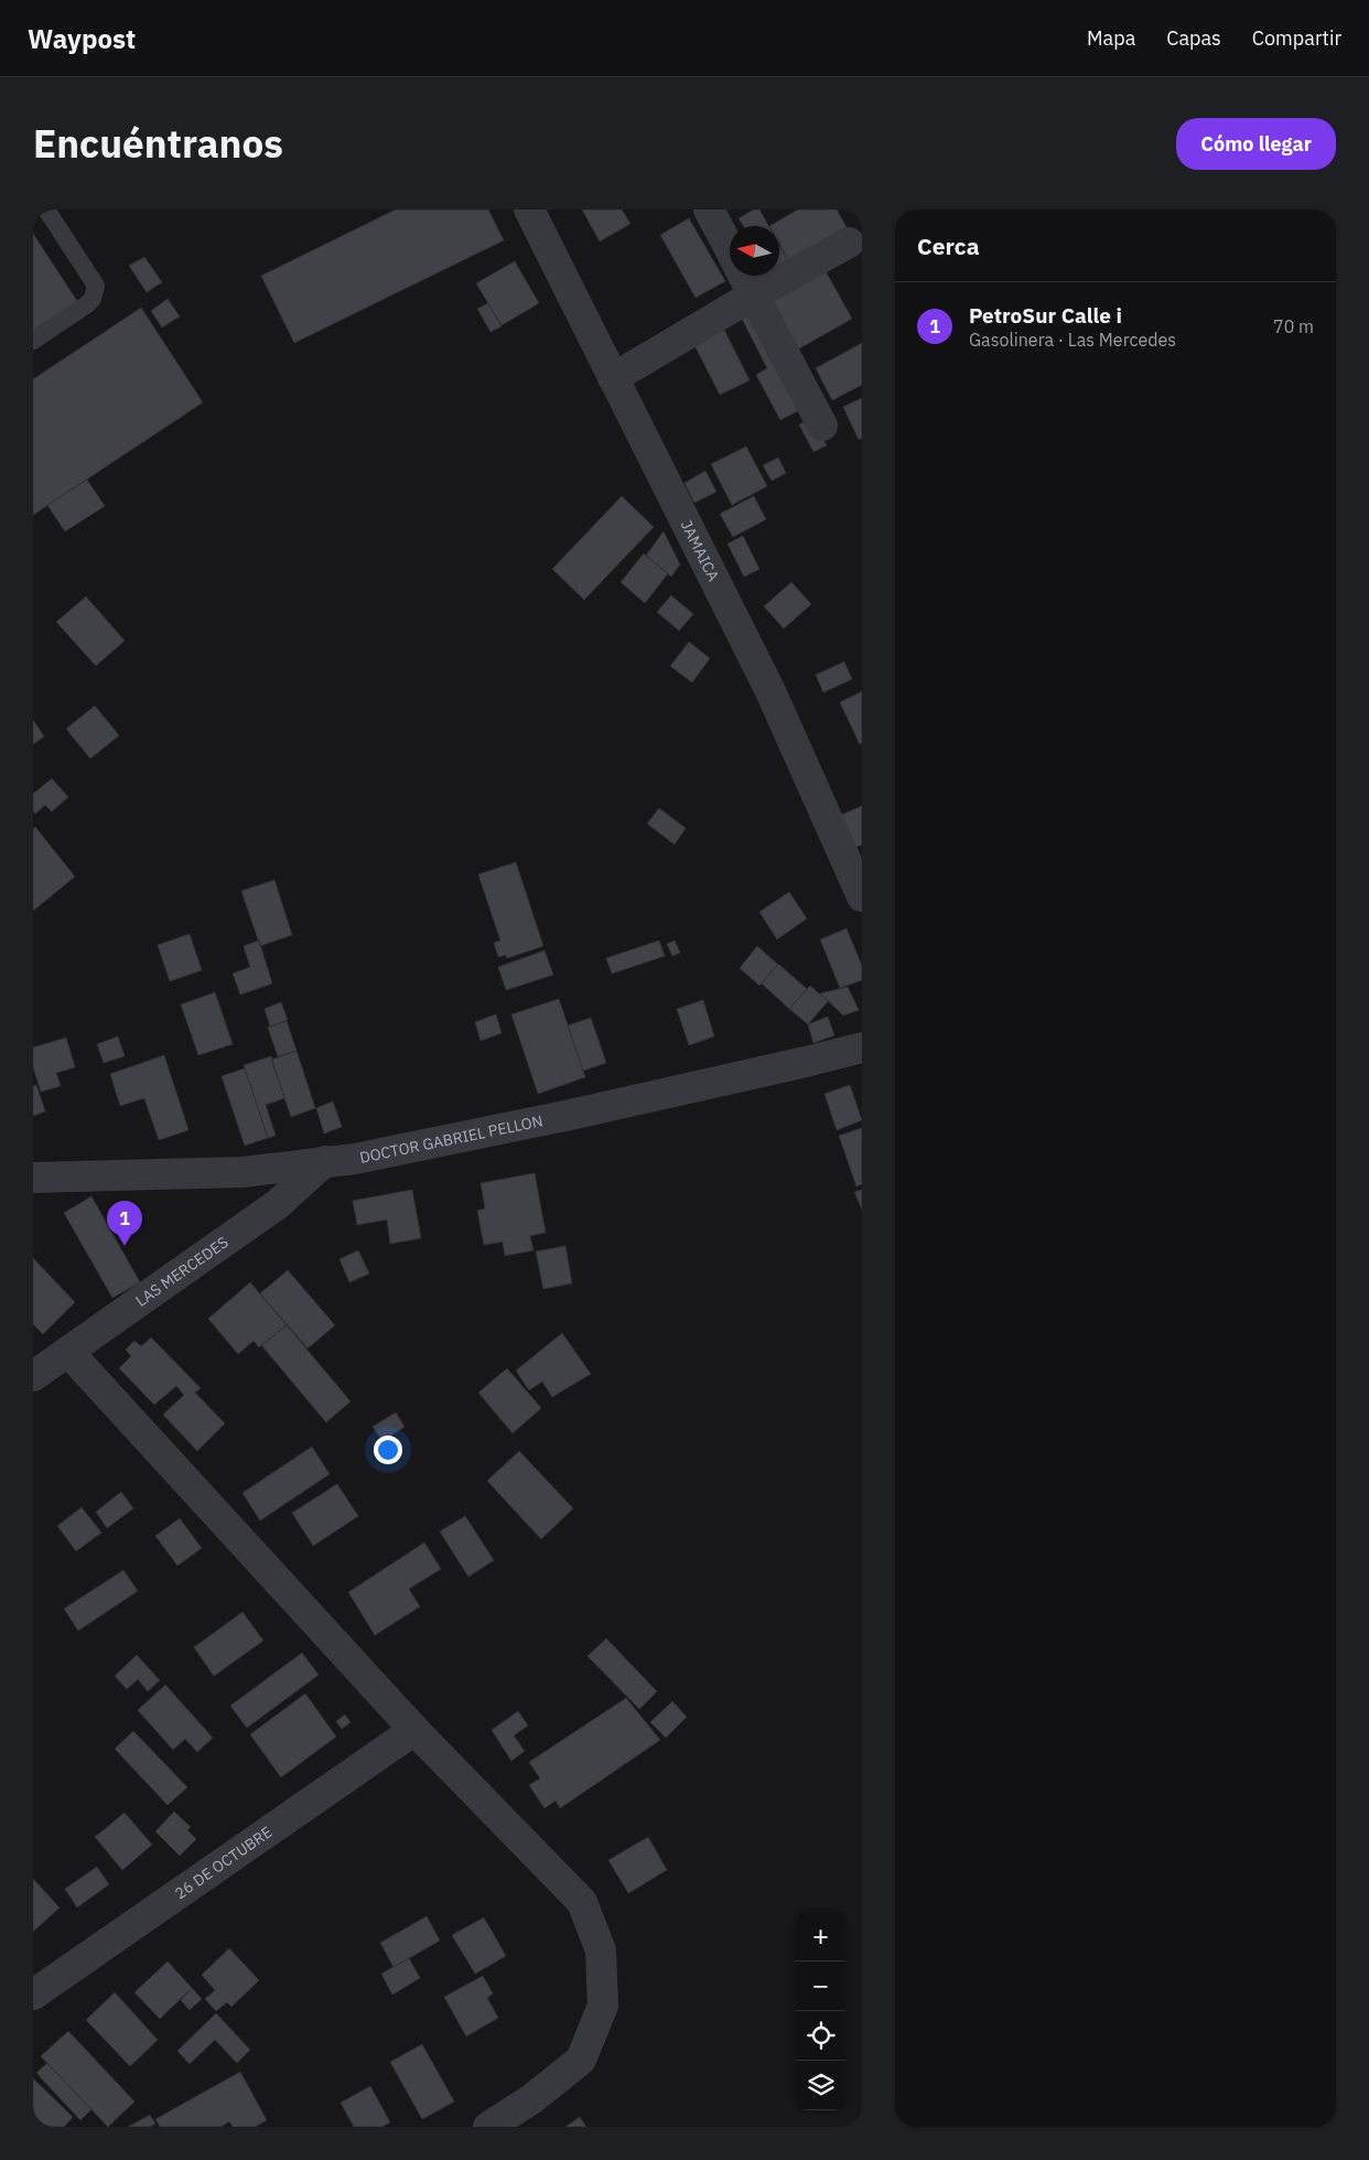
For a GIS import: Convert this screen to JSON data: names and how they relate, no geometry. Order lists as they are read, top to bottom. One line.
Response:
{"streets":{"street":["JAMAICA","DOCTOR GABRIEL PELLON","LAS MERCEDES","26 DE OCTUBRE"]},"crossings":[["DOCTOR GABRIEL PELLON","LAS MERCEDES"]],"north":"left","page":{"header":"Waypost","nav":["Mapa","Capas","Compartir"],"title":"Encuéntranos","buttons":"Cómo llegar","heading":"Cerca","list":[{"mark":"1","name":"PetroSur Calle i","note":"Gasolinera · Las Mercedes","value":"70 m"}],"pins":"1","map_buttons":["+","−"]}}
